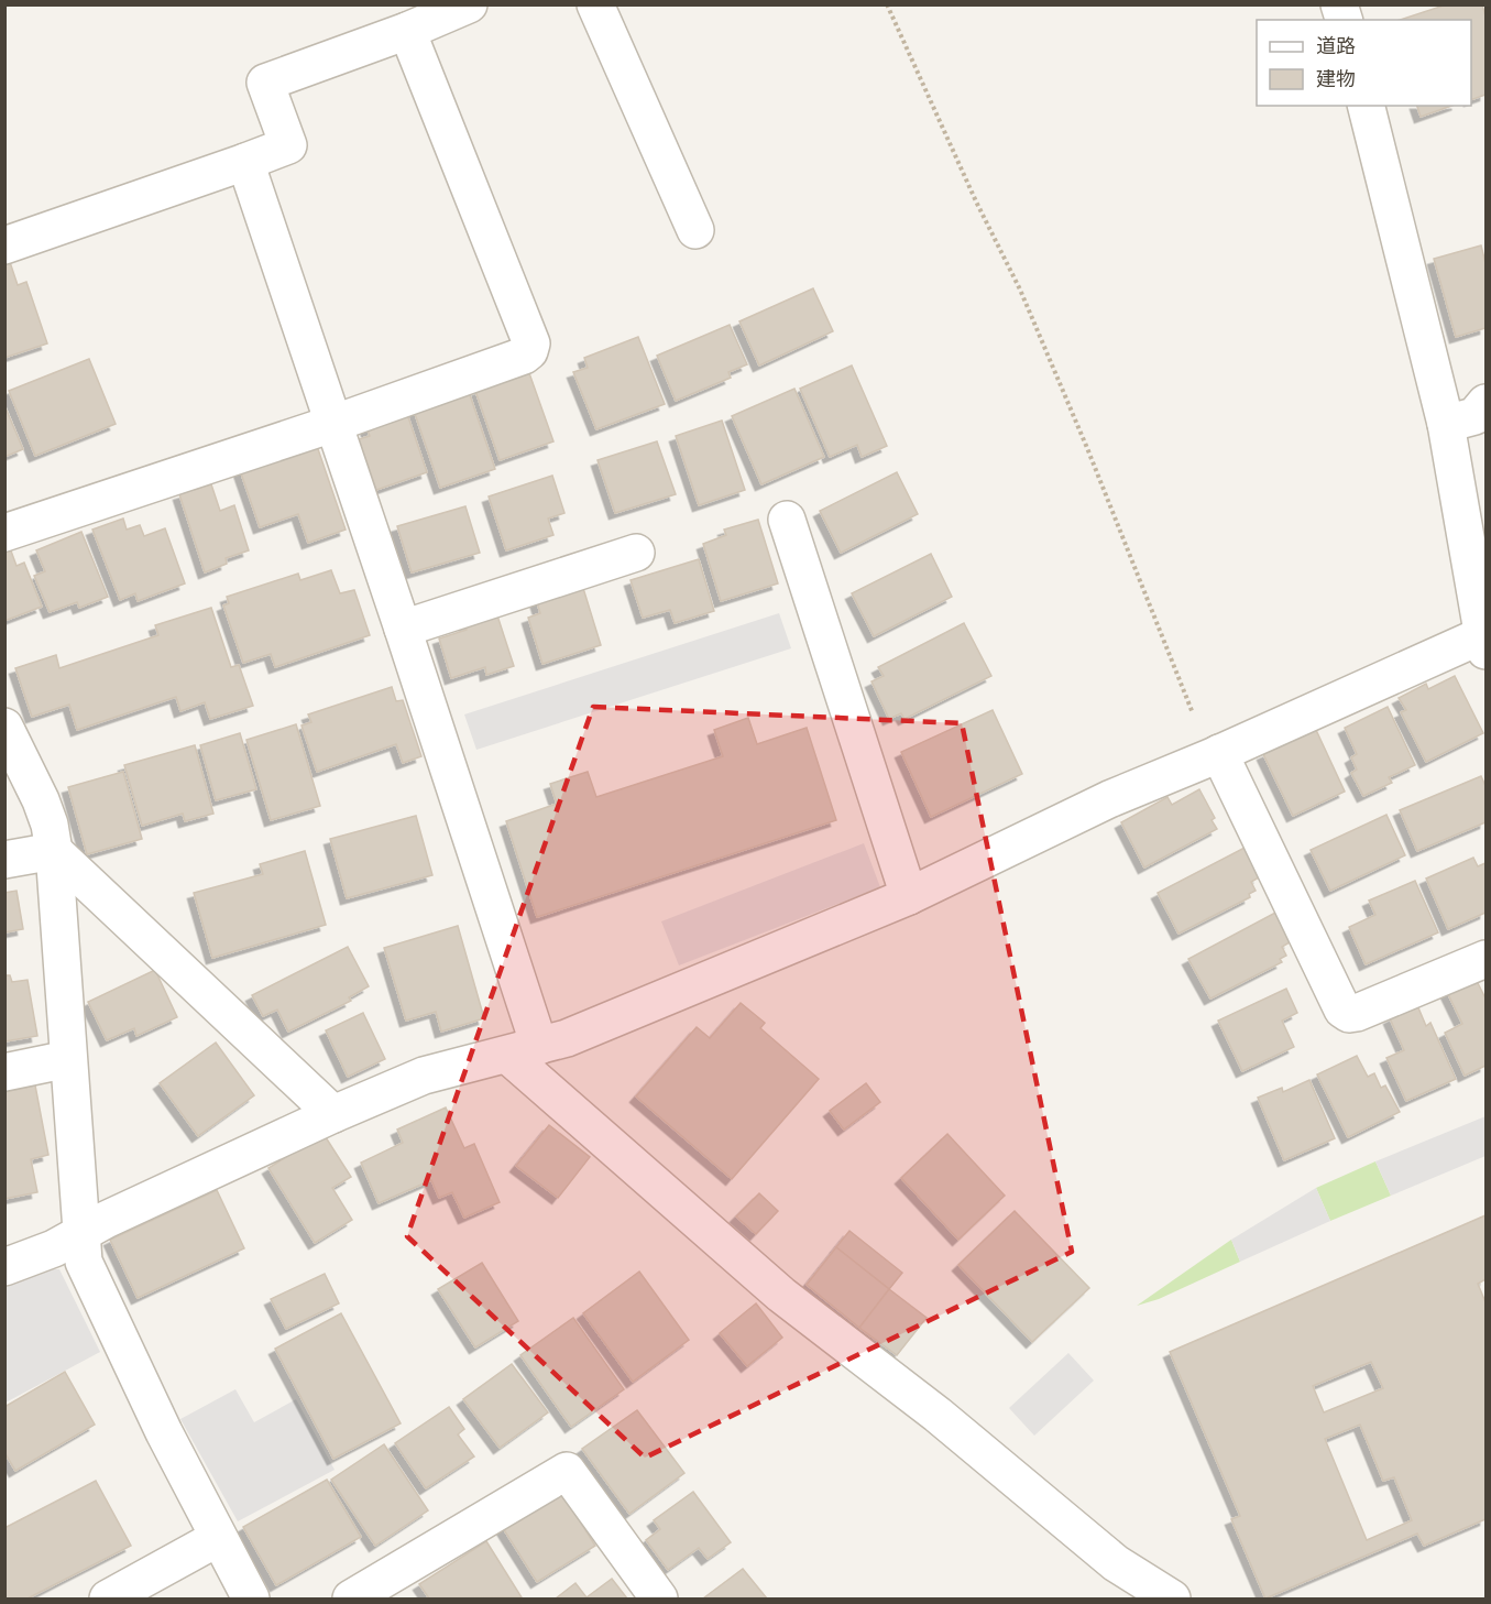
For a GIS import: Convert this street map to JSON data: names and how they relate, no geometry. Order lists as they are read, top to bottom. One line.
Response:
{"legend":["道路","建物"]}
